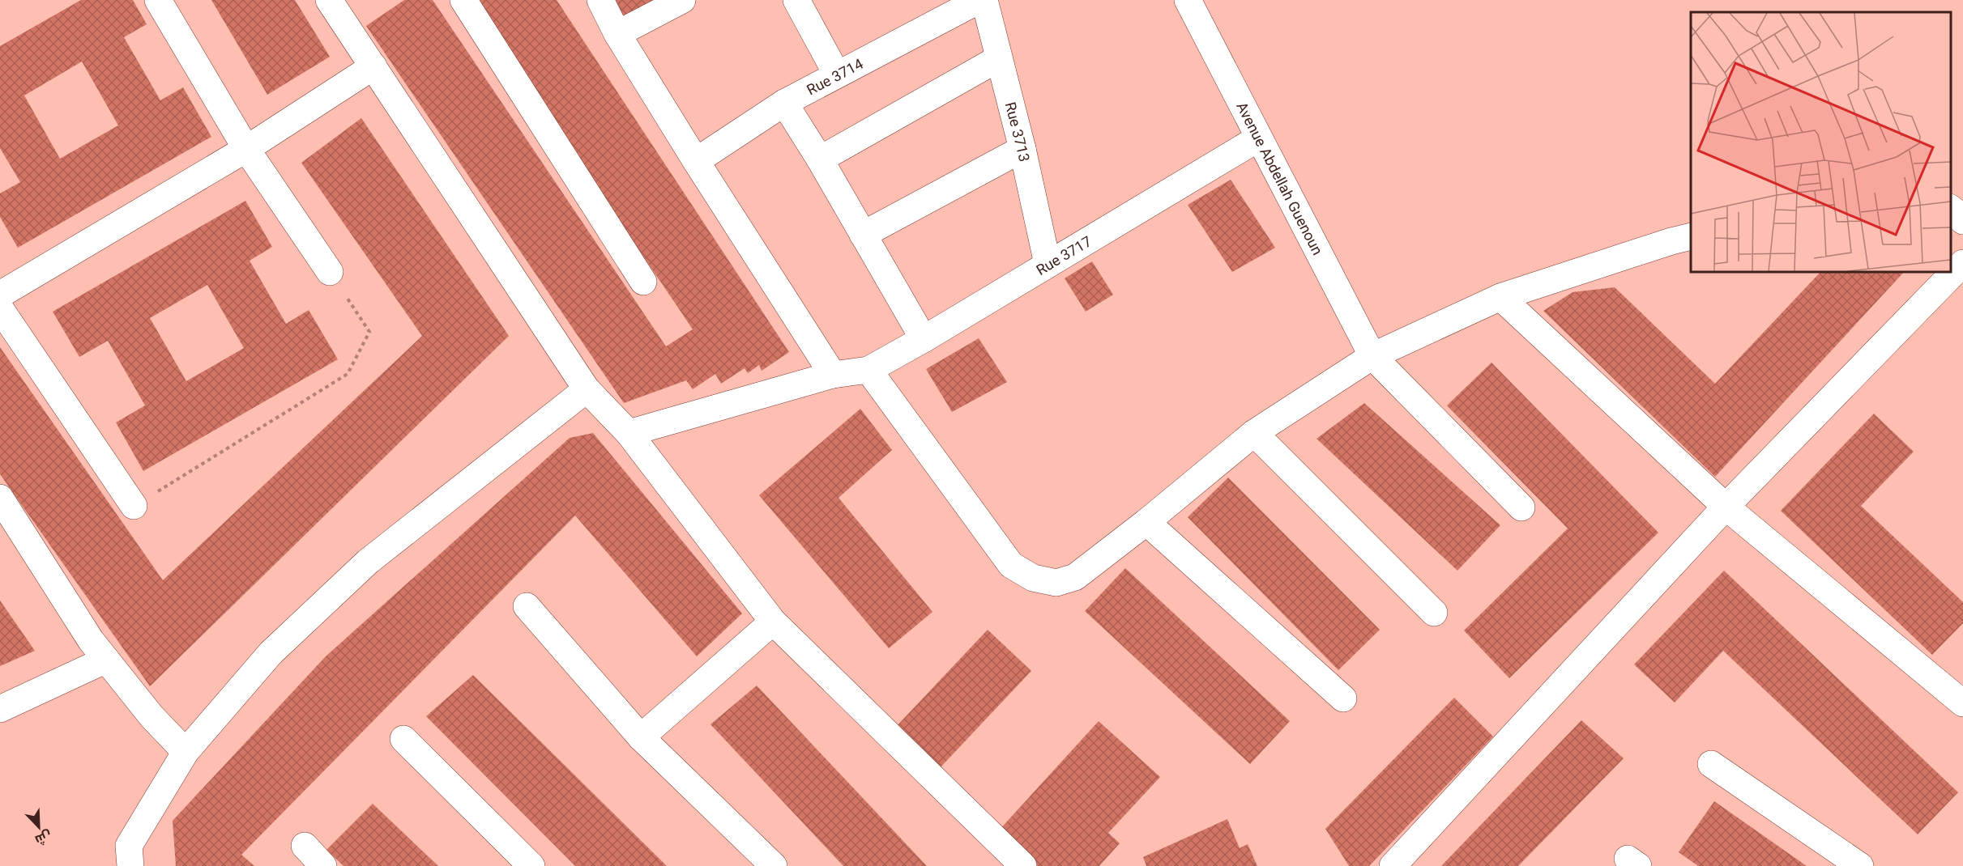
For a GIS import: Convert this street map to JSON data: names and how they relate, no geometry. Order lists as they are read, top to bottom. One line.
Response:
{"streets":{"street":["Rue 3714","Rue 3713","Avenue Abdellah Guenoun","Rue 3717"]},"crossings":[["Rue 3713","Rue 3717"],["Avenue Abdellah Guenoun","Rue 3717"]],"north":"bottom right"}
